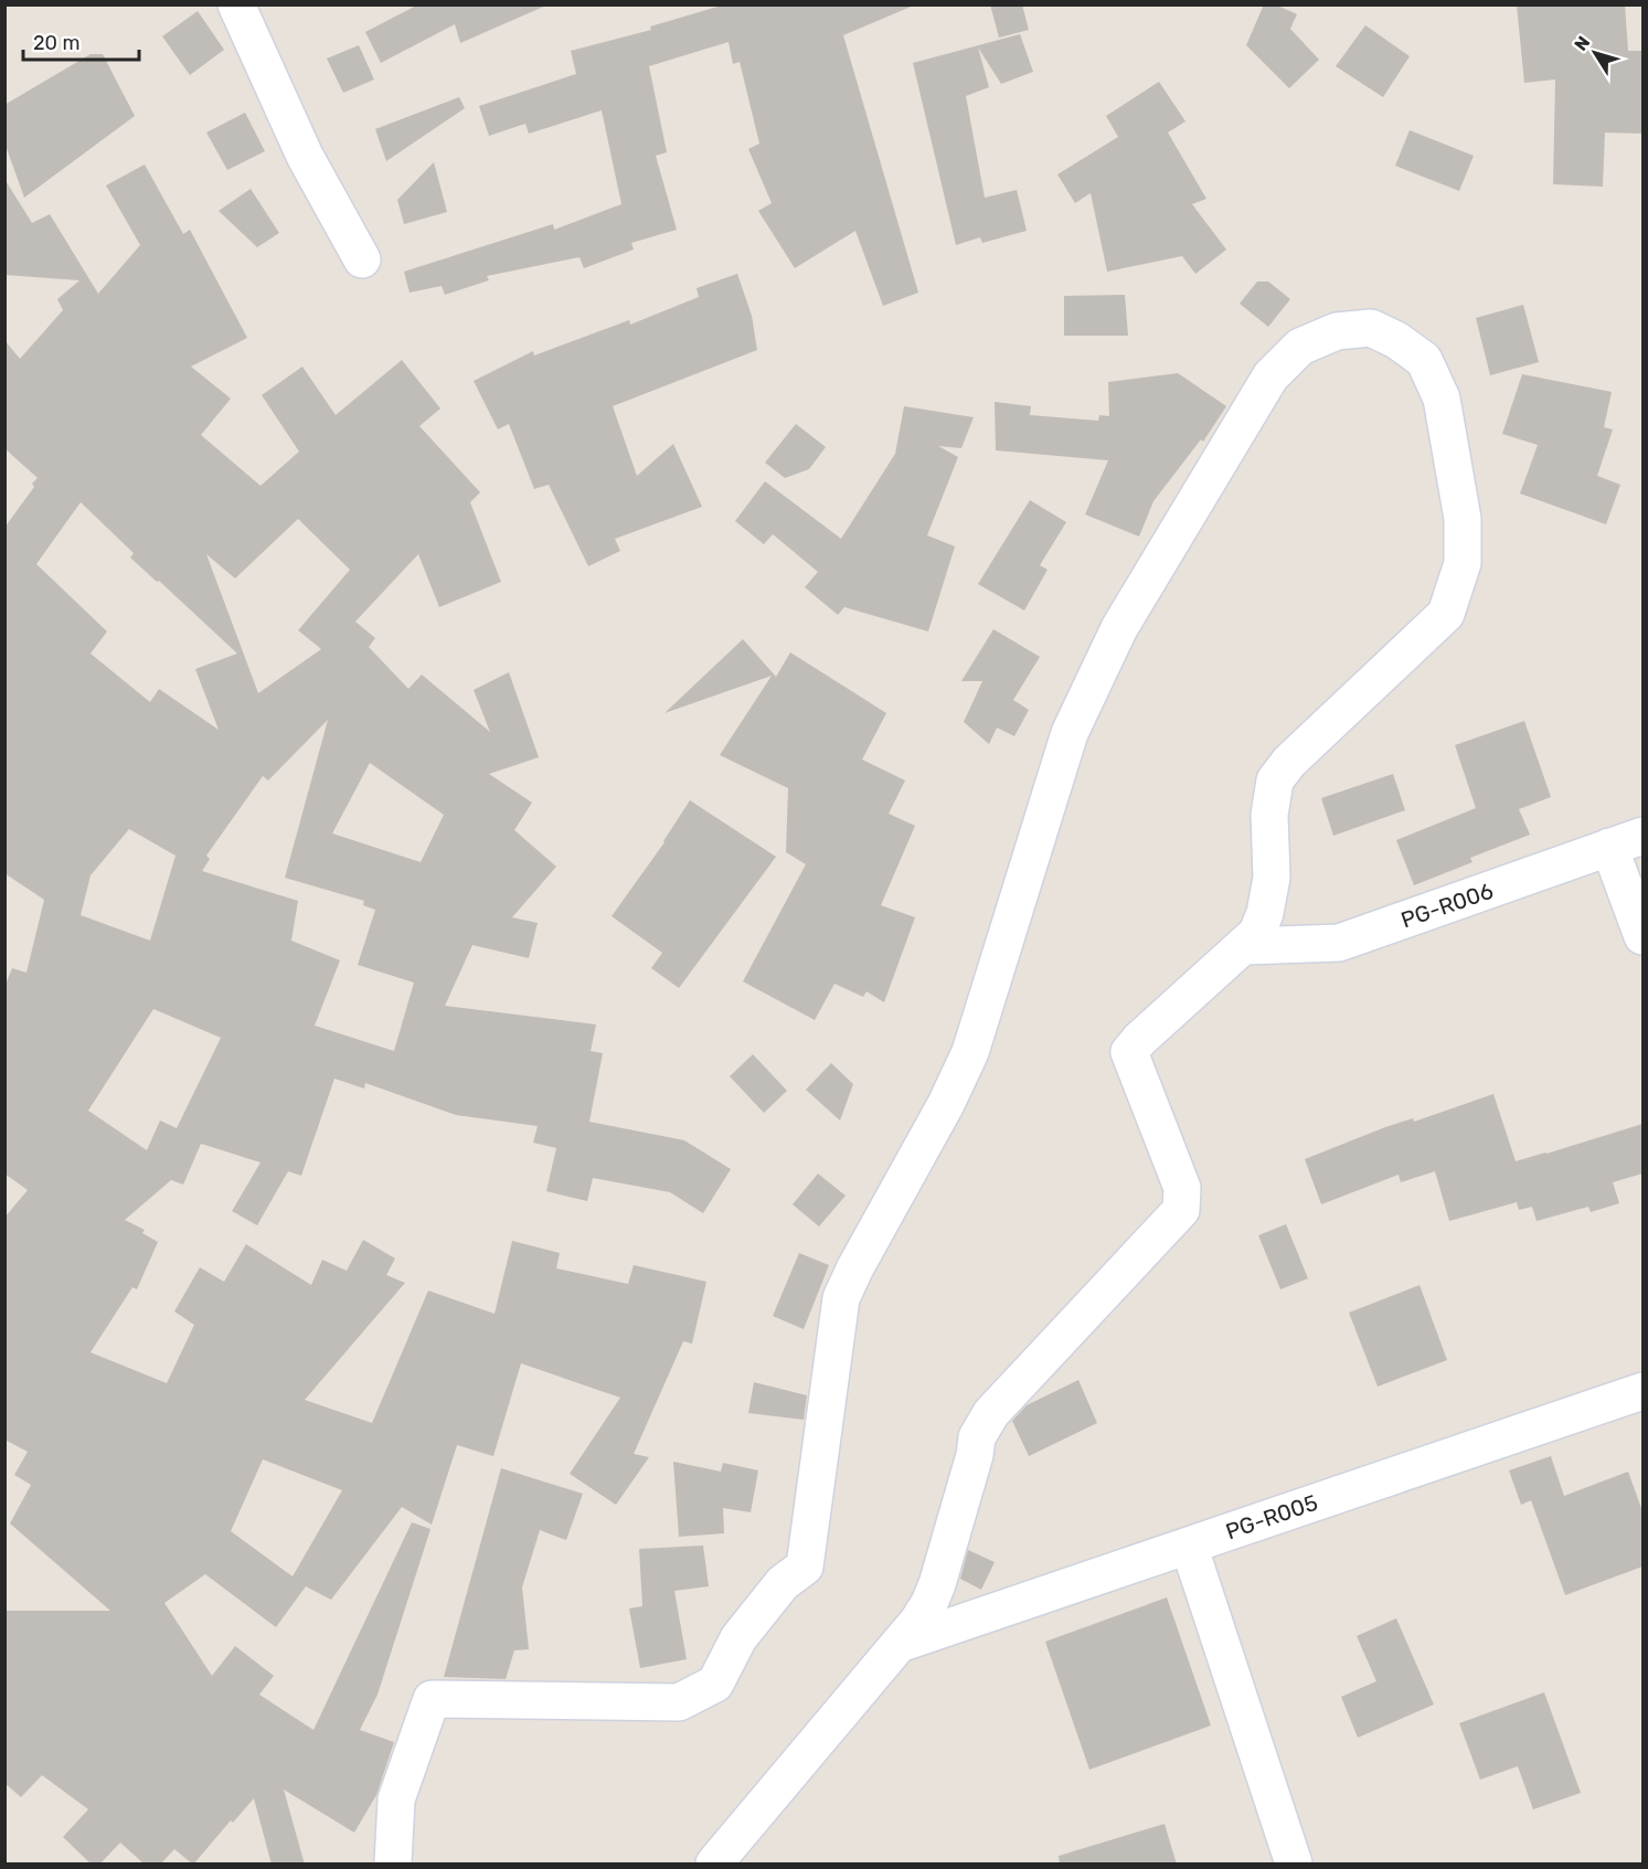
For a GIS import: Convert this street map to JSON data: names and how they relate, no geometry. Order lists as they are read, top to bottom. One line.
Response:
{"streets":{"street":["PG-R006","PG-R005"]},"scale_bar":"20 m","north":"top left"}
